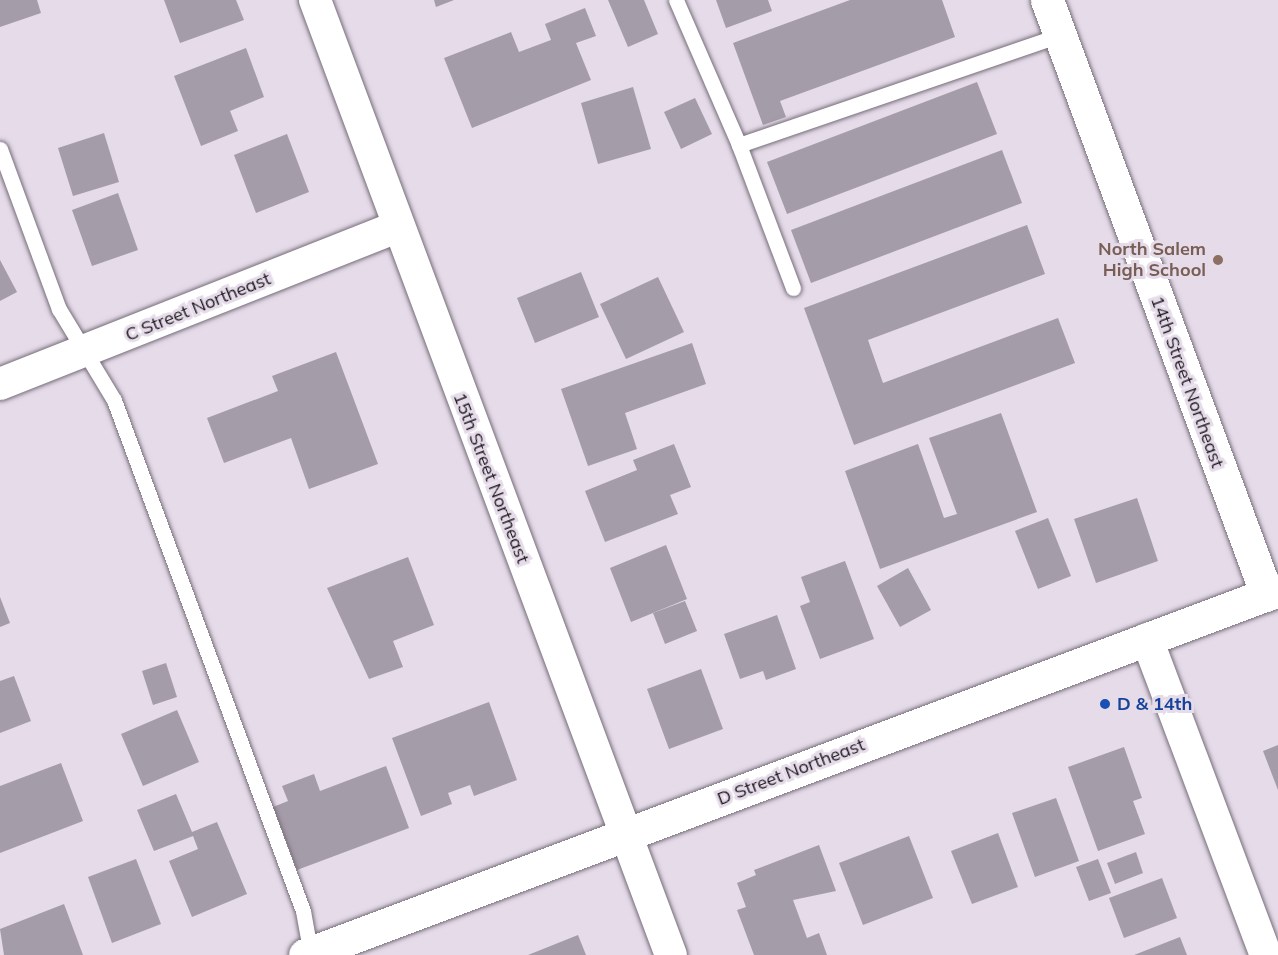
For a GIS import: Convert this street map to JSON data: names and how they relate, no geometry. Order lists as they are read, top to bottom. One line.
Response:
{"streets":{"street":["C Street Northeast","14th Street Northeast","15th Street Northeast","D Street Northeast"]},"crossings":[["C Street Northeast","15th Street Northeast"],["14th Street Northeast","D Street Northeast"],["15th Street Northeast","D Street Northeast"]],"places":["North Salem High School","D & 14th"]}
